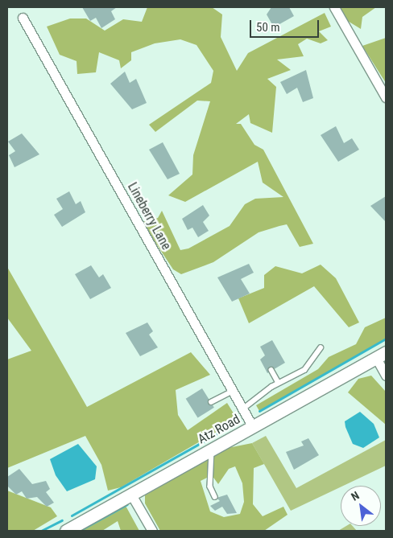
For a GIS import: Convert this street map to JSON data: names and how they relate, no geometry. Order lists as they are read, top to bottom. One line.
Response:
{"streets":{"street":["Lineberry Lane","Atz Road"]},"crossings":[["Lineberry Lane","Atz Road"]],"scale_bar":"50 m","north":"top left"}
